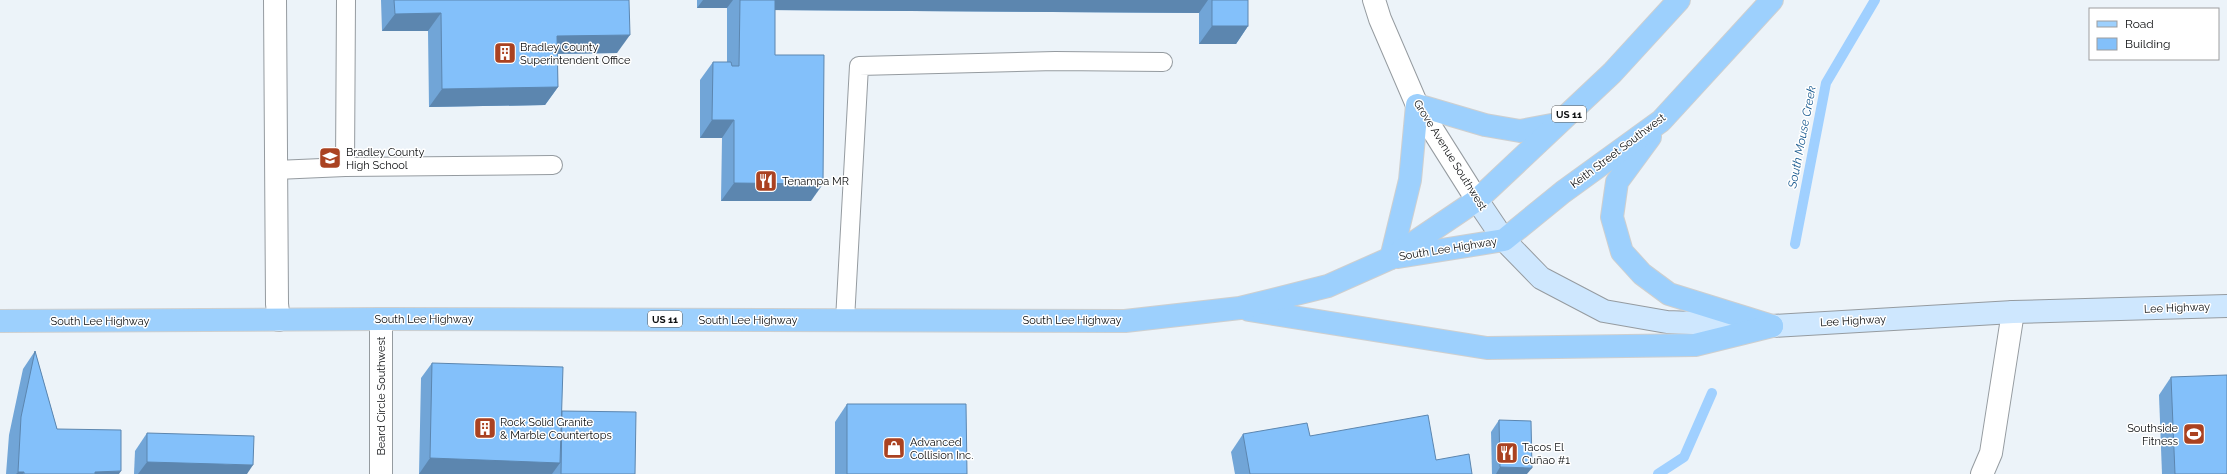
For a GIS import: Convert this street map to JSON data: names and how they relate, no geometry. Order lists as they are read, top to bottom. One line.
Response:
{"streets":{"main road":["US 11","Keith Street Southwest","Grove Avenue Southwest","South Lee Highway","Lee Highway"],"street":["Beard Circle Southwest"]},"crossings":[["US 11","Grove Avenue Southwest"],["US 11","South Lee Highway"],["Keith Street Southwest","Grove Avenue Southwest"],["Keith Street Southwest","South Lee Highway"],["Keith Street Southwest","Lee Highway"],["Grove Avenue Southwest","South Lee Highway"],["Grove Avenue Southwest","Lee Highway"],["South Lee Highway","Lee Highway"],["South Lee Highway","Beard Circle Southwest"]],"water":["South Mouse Creek"],"places":{"building":["Bradley County Superintendent Office","Rock Solid Granite & Marble Countertops"],"school or university":["Bradley County High School"],"restaurant":["Tenampa MR","Tacos El Cuñao #1"],"sports":["Southside Fitness"],"shop":["Advanced Collision Inc."]},"legend":["Road","Building"]}
